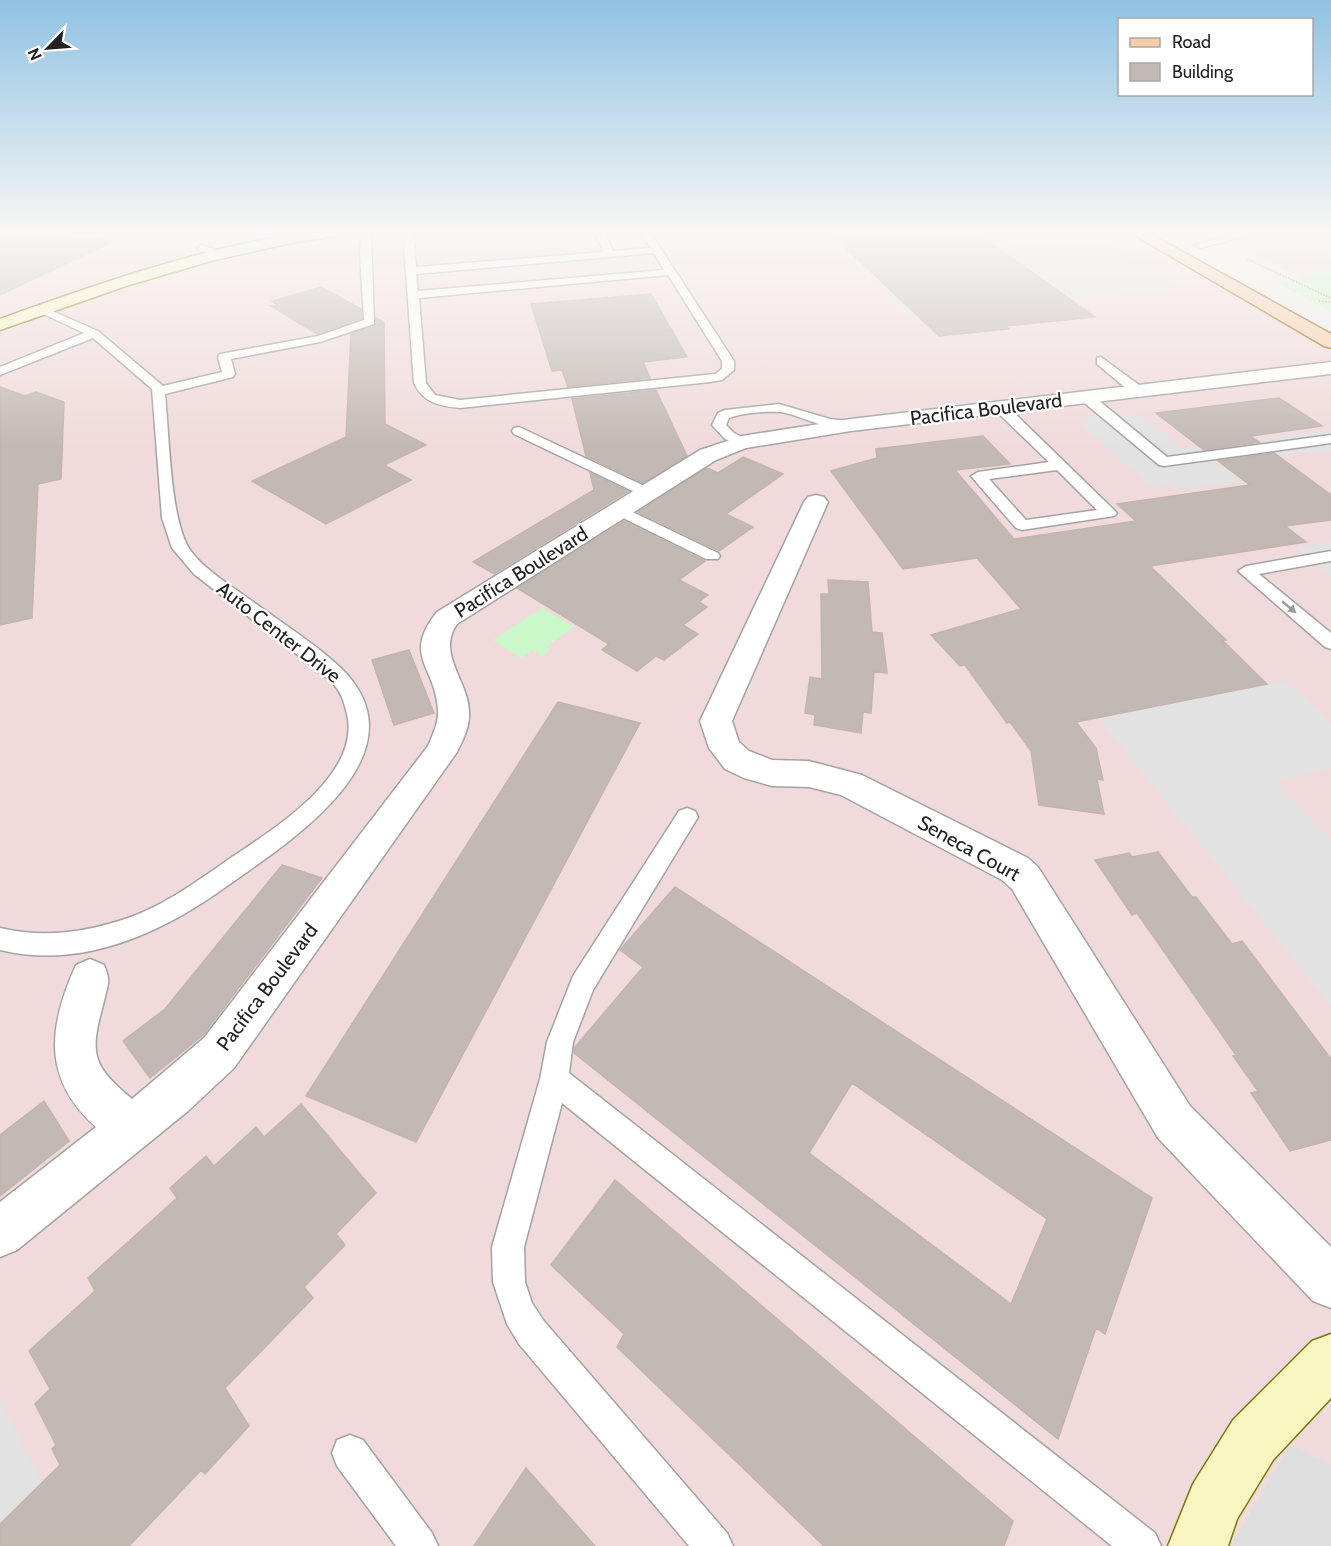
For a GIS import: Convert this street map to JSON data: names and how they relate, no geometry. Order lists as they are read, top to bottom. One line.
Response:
{"streets":{"street":["Pacifica Boulevard","Seneca Court"],"lane":["Auto Center Drive"]},"legend":["Road","Building"],"north":"bottom left"}
